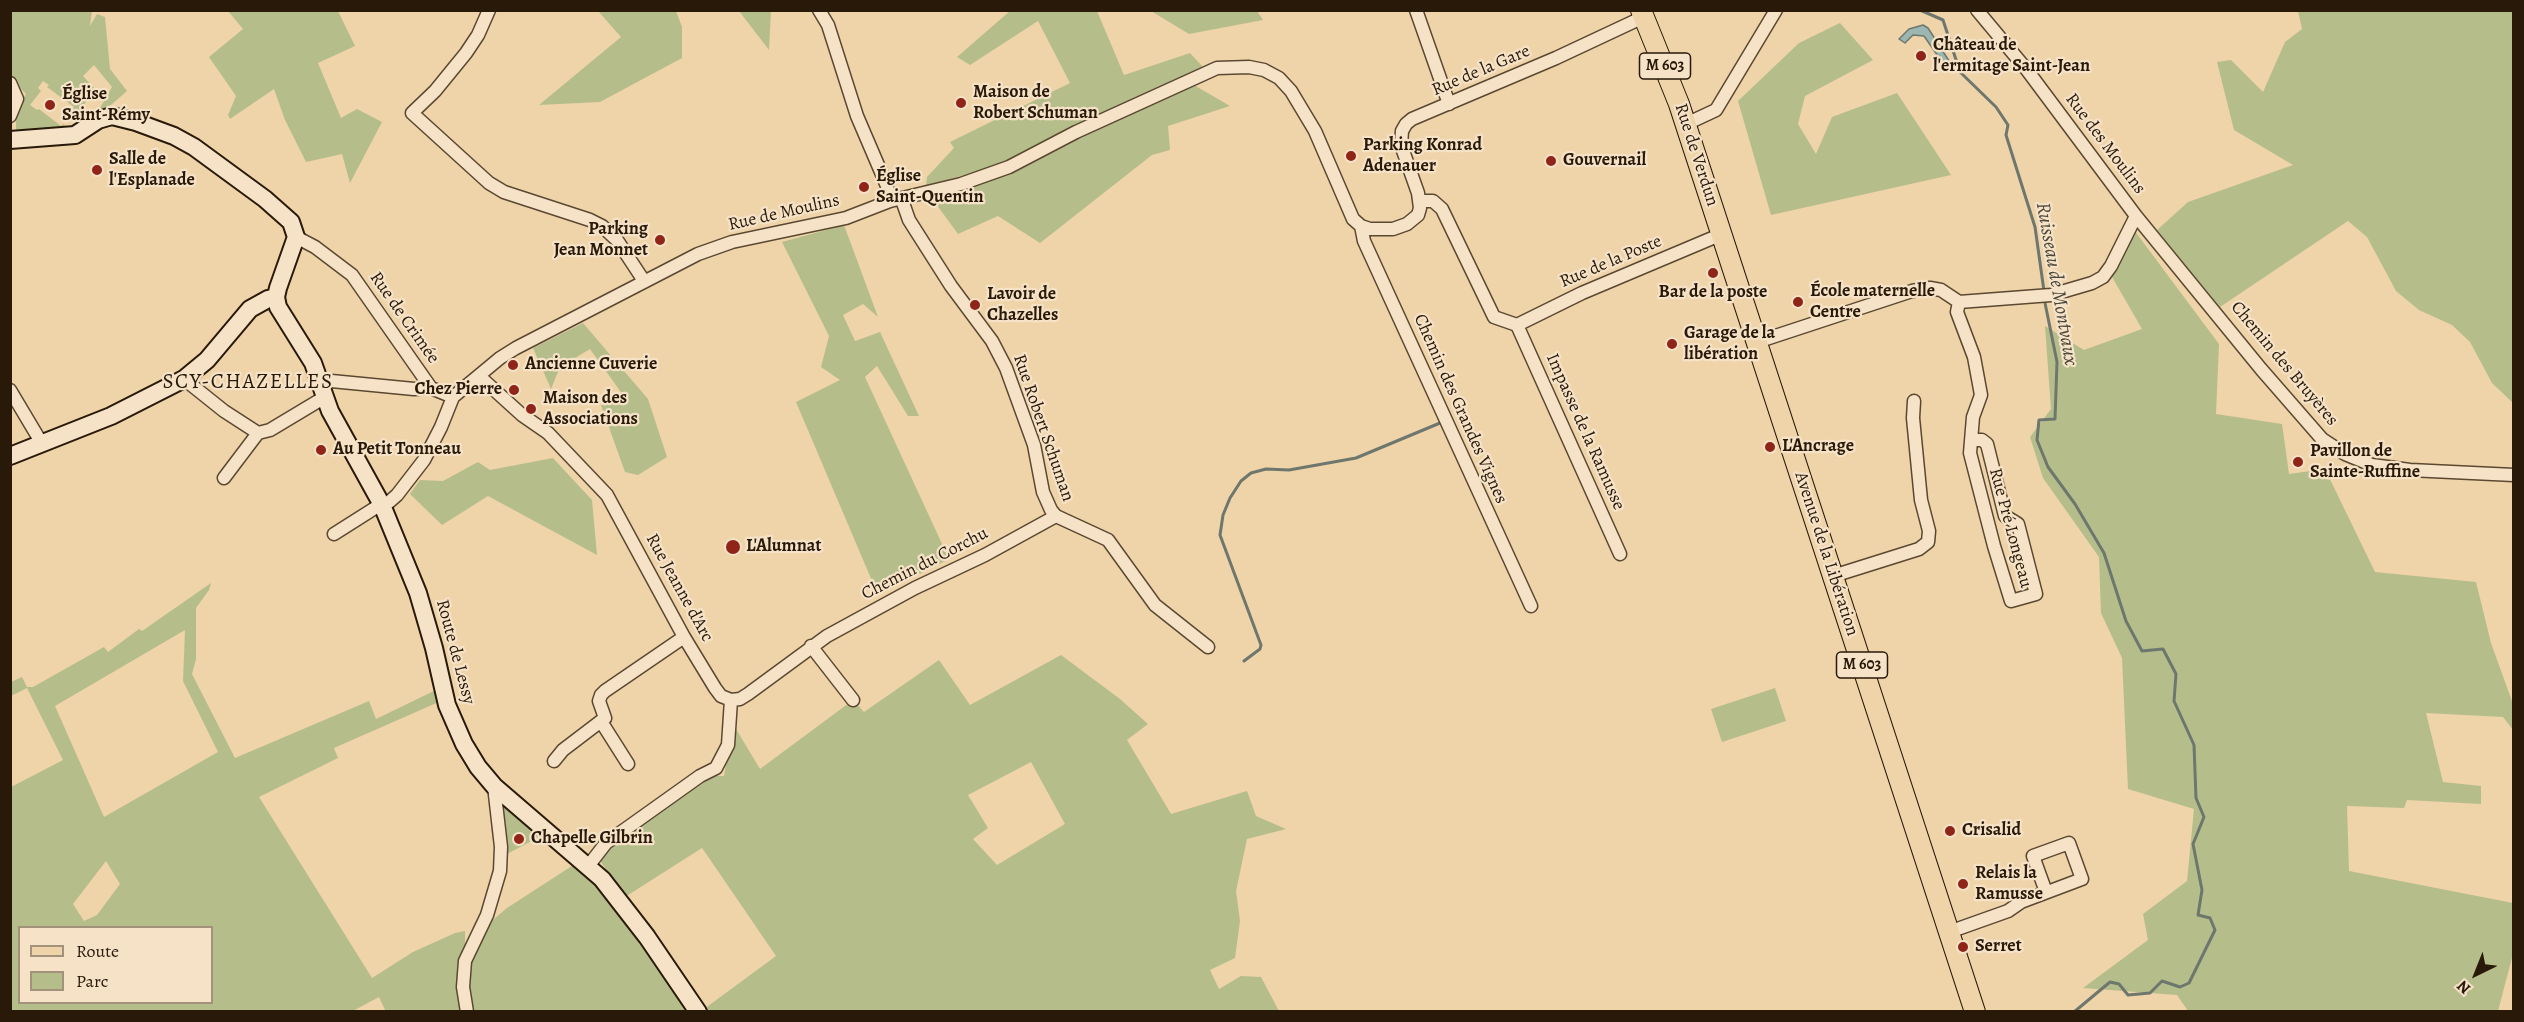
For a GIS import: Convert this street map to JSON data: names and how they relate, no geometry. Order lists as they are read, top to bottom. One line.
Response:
{"streets":{"main road":["M 603","Rue de Verdun","Avenue de la Libération"],"street":["Rue de la Gare","Rue des Moulins","Rue de Moulins","Rue de la Poste","Rue de Crimée","Chemin des Bruyères","Chemin des Grandes Vignes","Rue Robert Schuman","Impasse de la Ramusse","Rue Pré Longeau","Chemin du Corchu","Rue Jeanne d'Arc","Route de Lessy"]},"crossings":[["Rue de la Gare","Rue de Verdun"],["Rue des Moulins","Chemin des Bruyères"],["Rue de Verdun","Rue de la Poste"],["Rue de Verdun","Avenue de la Libération"],["Rue de Moulins","Rue de Crimée"],["Rue de Moulins","Chemin des Grandes Vignes"],["Rue de Moulins","Rue Robert Schuman"],["Rue de Moulins","Rue Jeanne d'Arc"],["Rue de la Poste","Impasse de la Ramusse"],["Rue de la Poste","Avenue de la Libération"],["Rue Robert Schuman","Chemin du Corchu"]],"districts":["SCY-CHAZELLES"],"water":["Ruisseau de Montvaux"],"places":["Château de l'ermitage Saint-Jean","Maison de Robert Schuman","Église Saint-Rémy","Parking Konrad Adenauer","Gouvernail","Salle de l'Esplanade","Église Saint-Quentin","Parking Jean Monnet","Bar de la poste","École maternelle Centre","Lavoir de Chazelles","Garage de la libération","Ancienne Cuverie","Chez Pierre","Maison des Associations","L'Ancrage","Au Petit Tonneau","Pavillon de Sainte-Ruffine","L'Alumnat","Crisalid","Chapelle Gilbrin","Relais la Ramusse","Serret"],"legend":["Route","Parc"],"north":"bottom left"}
